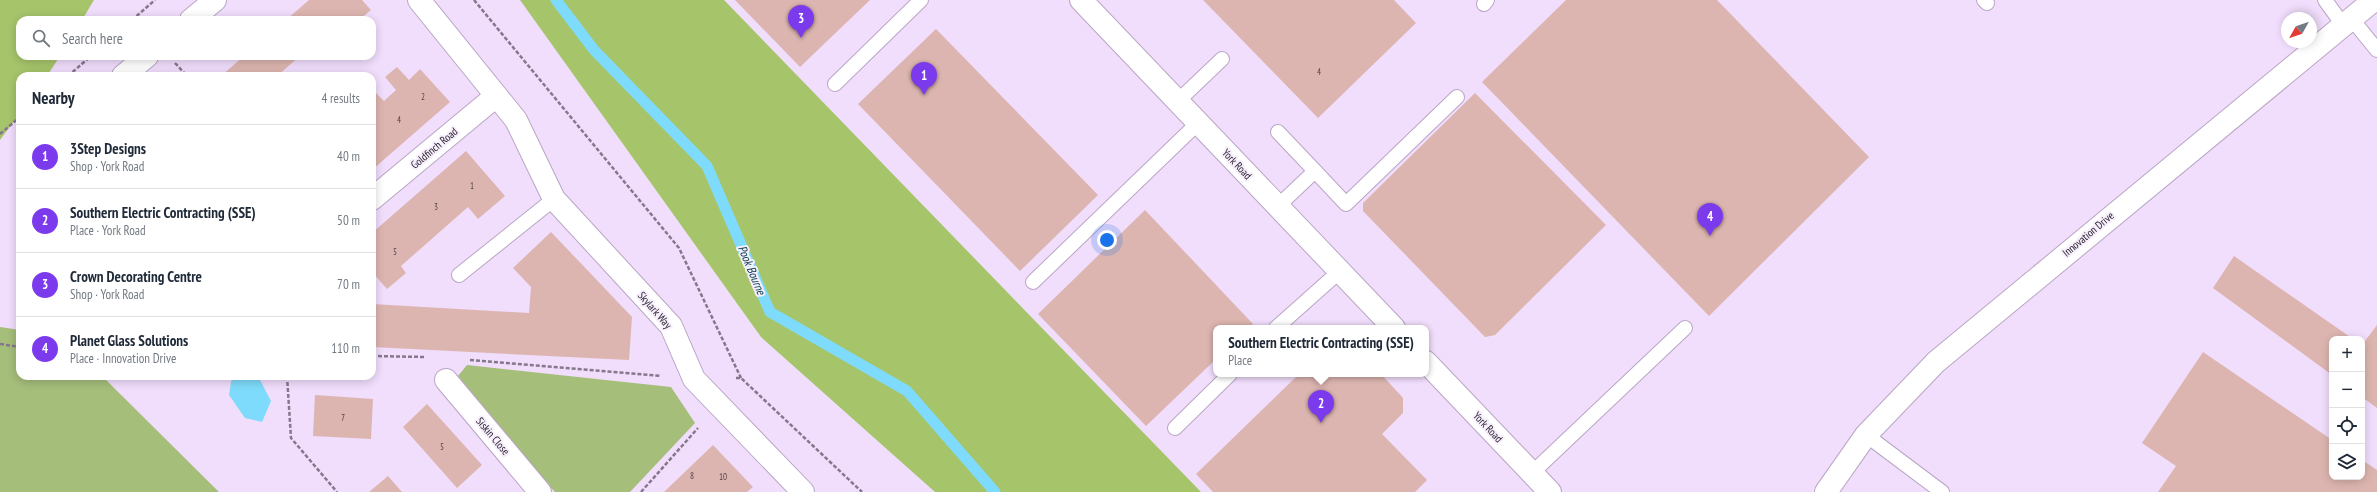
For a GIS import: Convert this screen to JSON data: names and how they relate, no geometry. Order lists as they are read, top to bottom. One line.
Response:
{"streets":{"street":["Goldfinch Road","York Road","Innovation Drive","Skylark Way","Siskin Close"]},"crossings":[["Goldfinch Road","Skylark Way"]],"water":["Pook Bourne"],"house_numbers":["4","2","4","1","3","5","7","5","8","10"],"north":"bottom left","page":{"pins":["3","1","4","2"],"search":"Search here","heading":["Nearby","4 results"],"list":[{"mark":"1","name":"3Step Designs","note":"Shop · York Road","value":"40 m"},{"mark":"2","name":"Southern Electric Contracting (SSE)","note":"Place · York Road","value":"50 m"},{"mark":"3","name":"Crown Decorating Centre","note":"Shop · York Road","value":"70 m"},{"mark":"4","name":"Planet Glass Solutions","note":"Place · Innovation Drive","value":"110 m"}],"popup":["Southern Electric Contracting (SSE)","Place"],"map_buttons":["+","−"]}}
